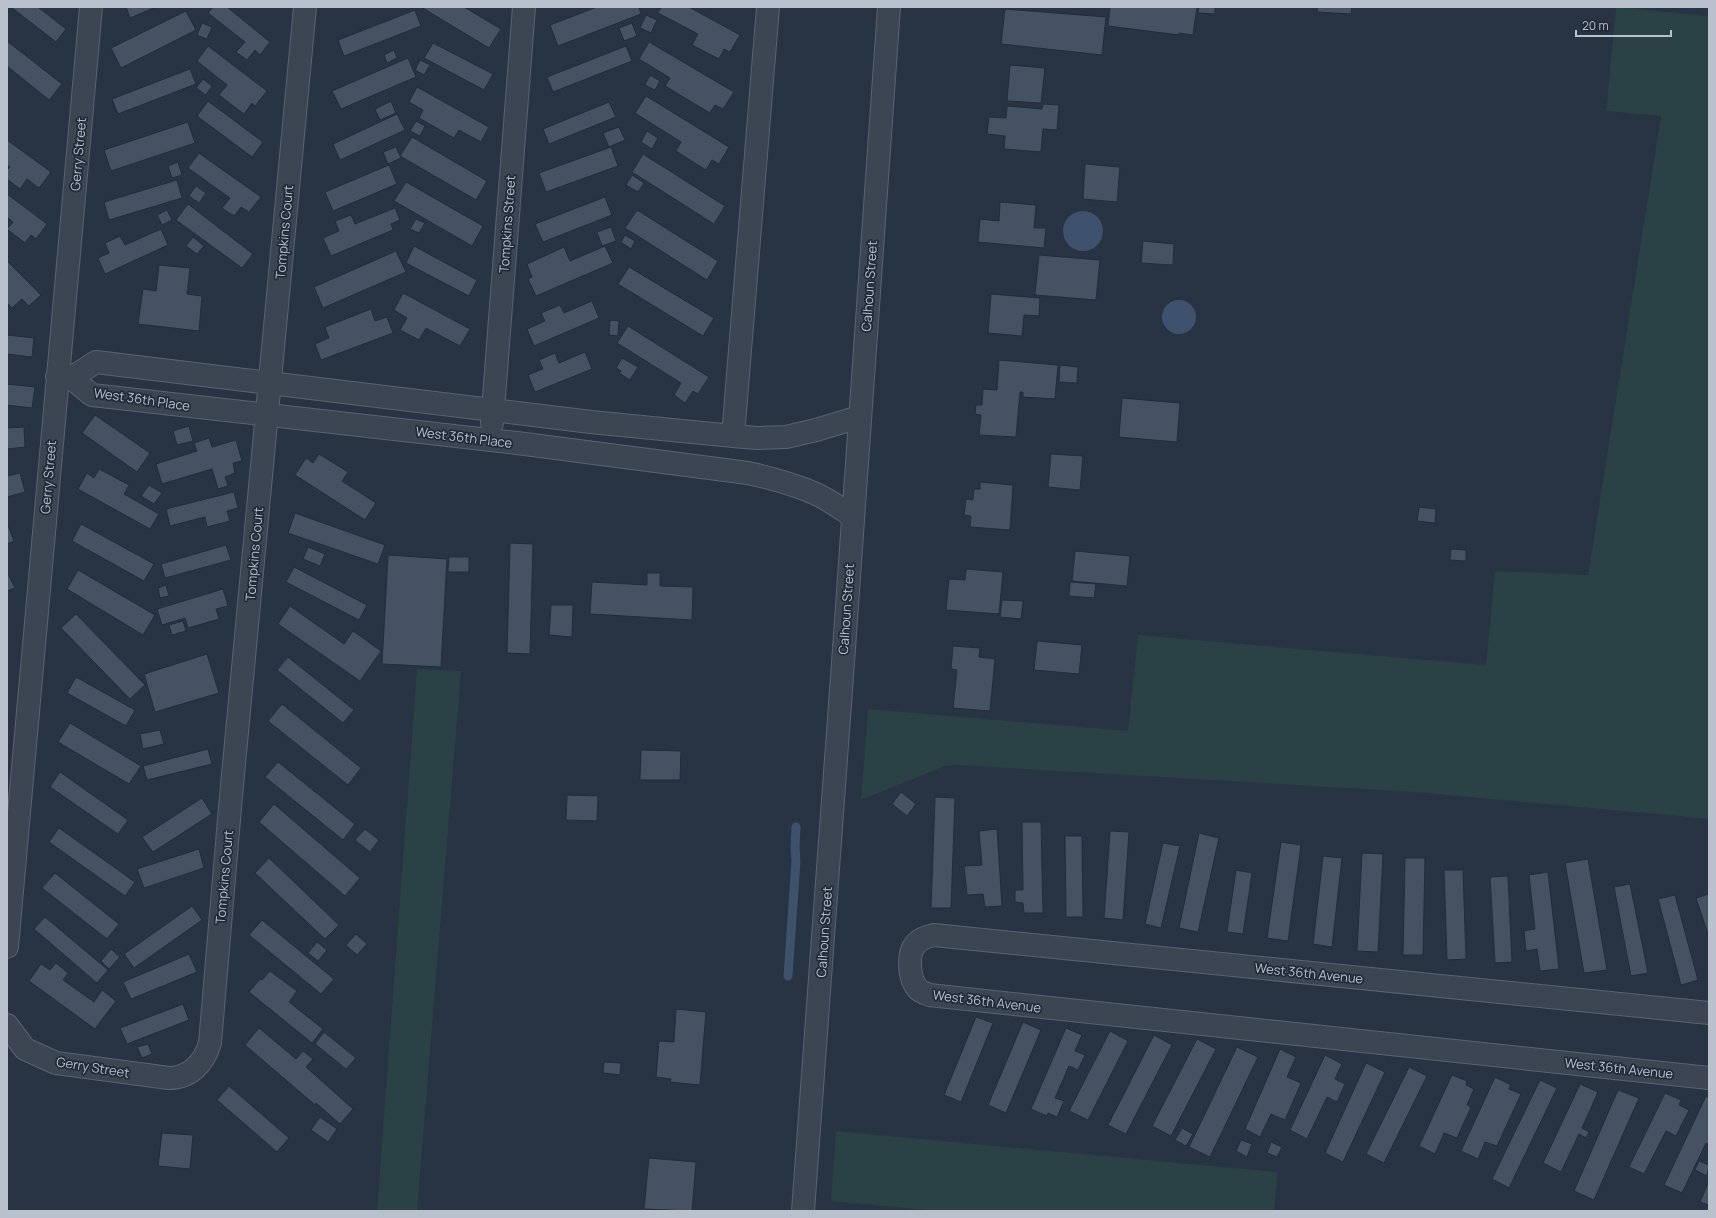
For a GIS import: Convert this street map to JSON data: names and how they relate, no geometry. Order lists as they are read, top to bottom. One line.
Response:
{"streets":{"street":["Gerry Street","Tompkins Street","Tompkins Court","Calhoun Street","West 36th Place","West 36th Avenue"]},"crossings":[["Gerry Street","Tompkins Court"],["Gerry Street","West 36th Place"],["Tompkins Street","West 36th Place"],["Tompkins Court","West 36th Place"],["Calhoun Street","West 36th Place"]],"scale_bar":"20 m"}
